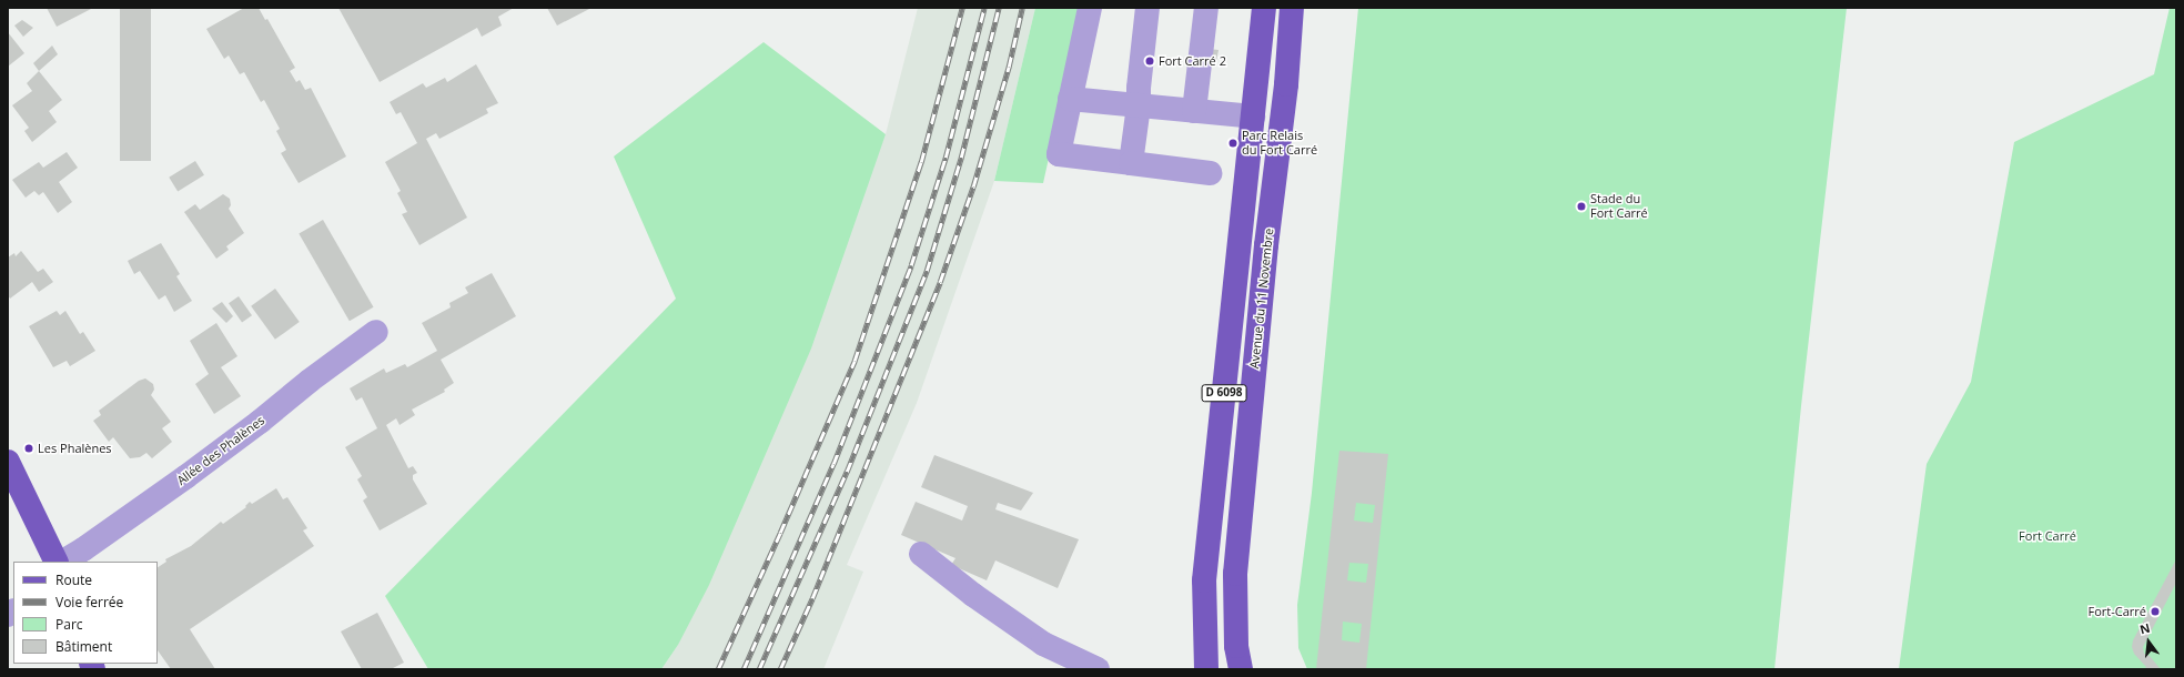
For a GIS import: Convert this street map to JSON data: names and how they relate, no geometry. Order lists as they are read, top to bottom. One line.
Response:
{"streets":{"main road":["Avenue du 11 Novembre","D 6098"],"street":["Allée des Phalènes"]},"parks":["Fort Carré"],"places":["Fort Carré 2","Parc Relais du Fort Carré","Stade du Fort Carré","Les Phalènes","Fort-Carré"],"legend":["Route","Voie ferrée","Parc","Bâtiment"],"north":"top"}
